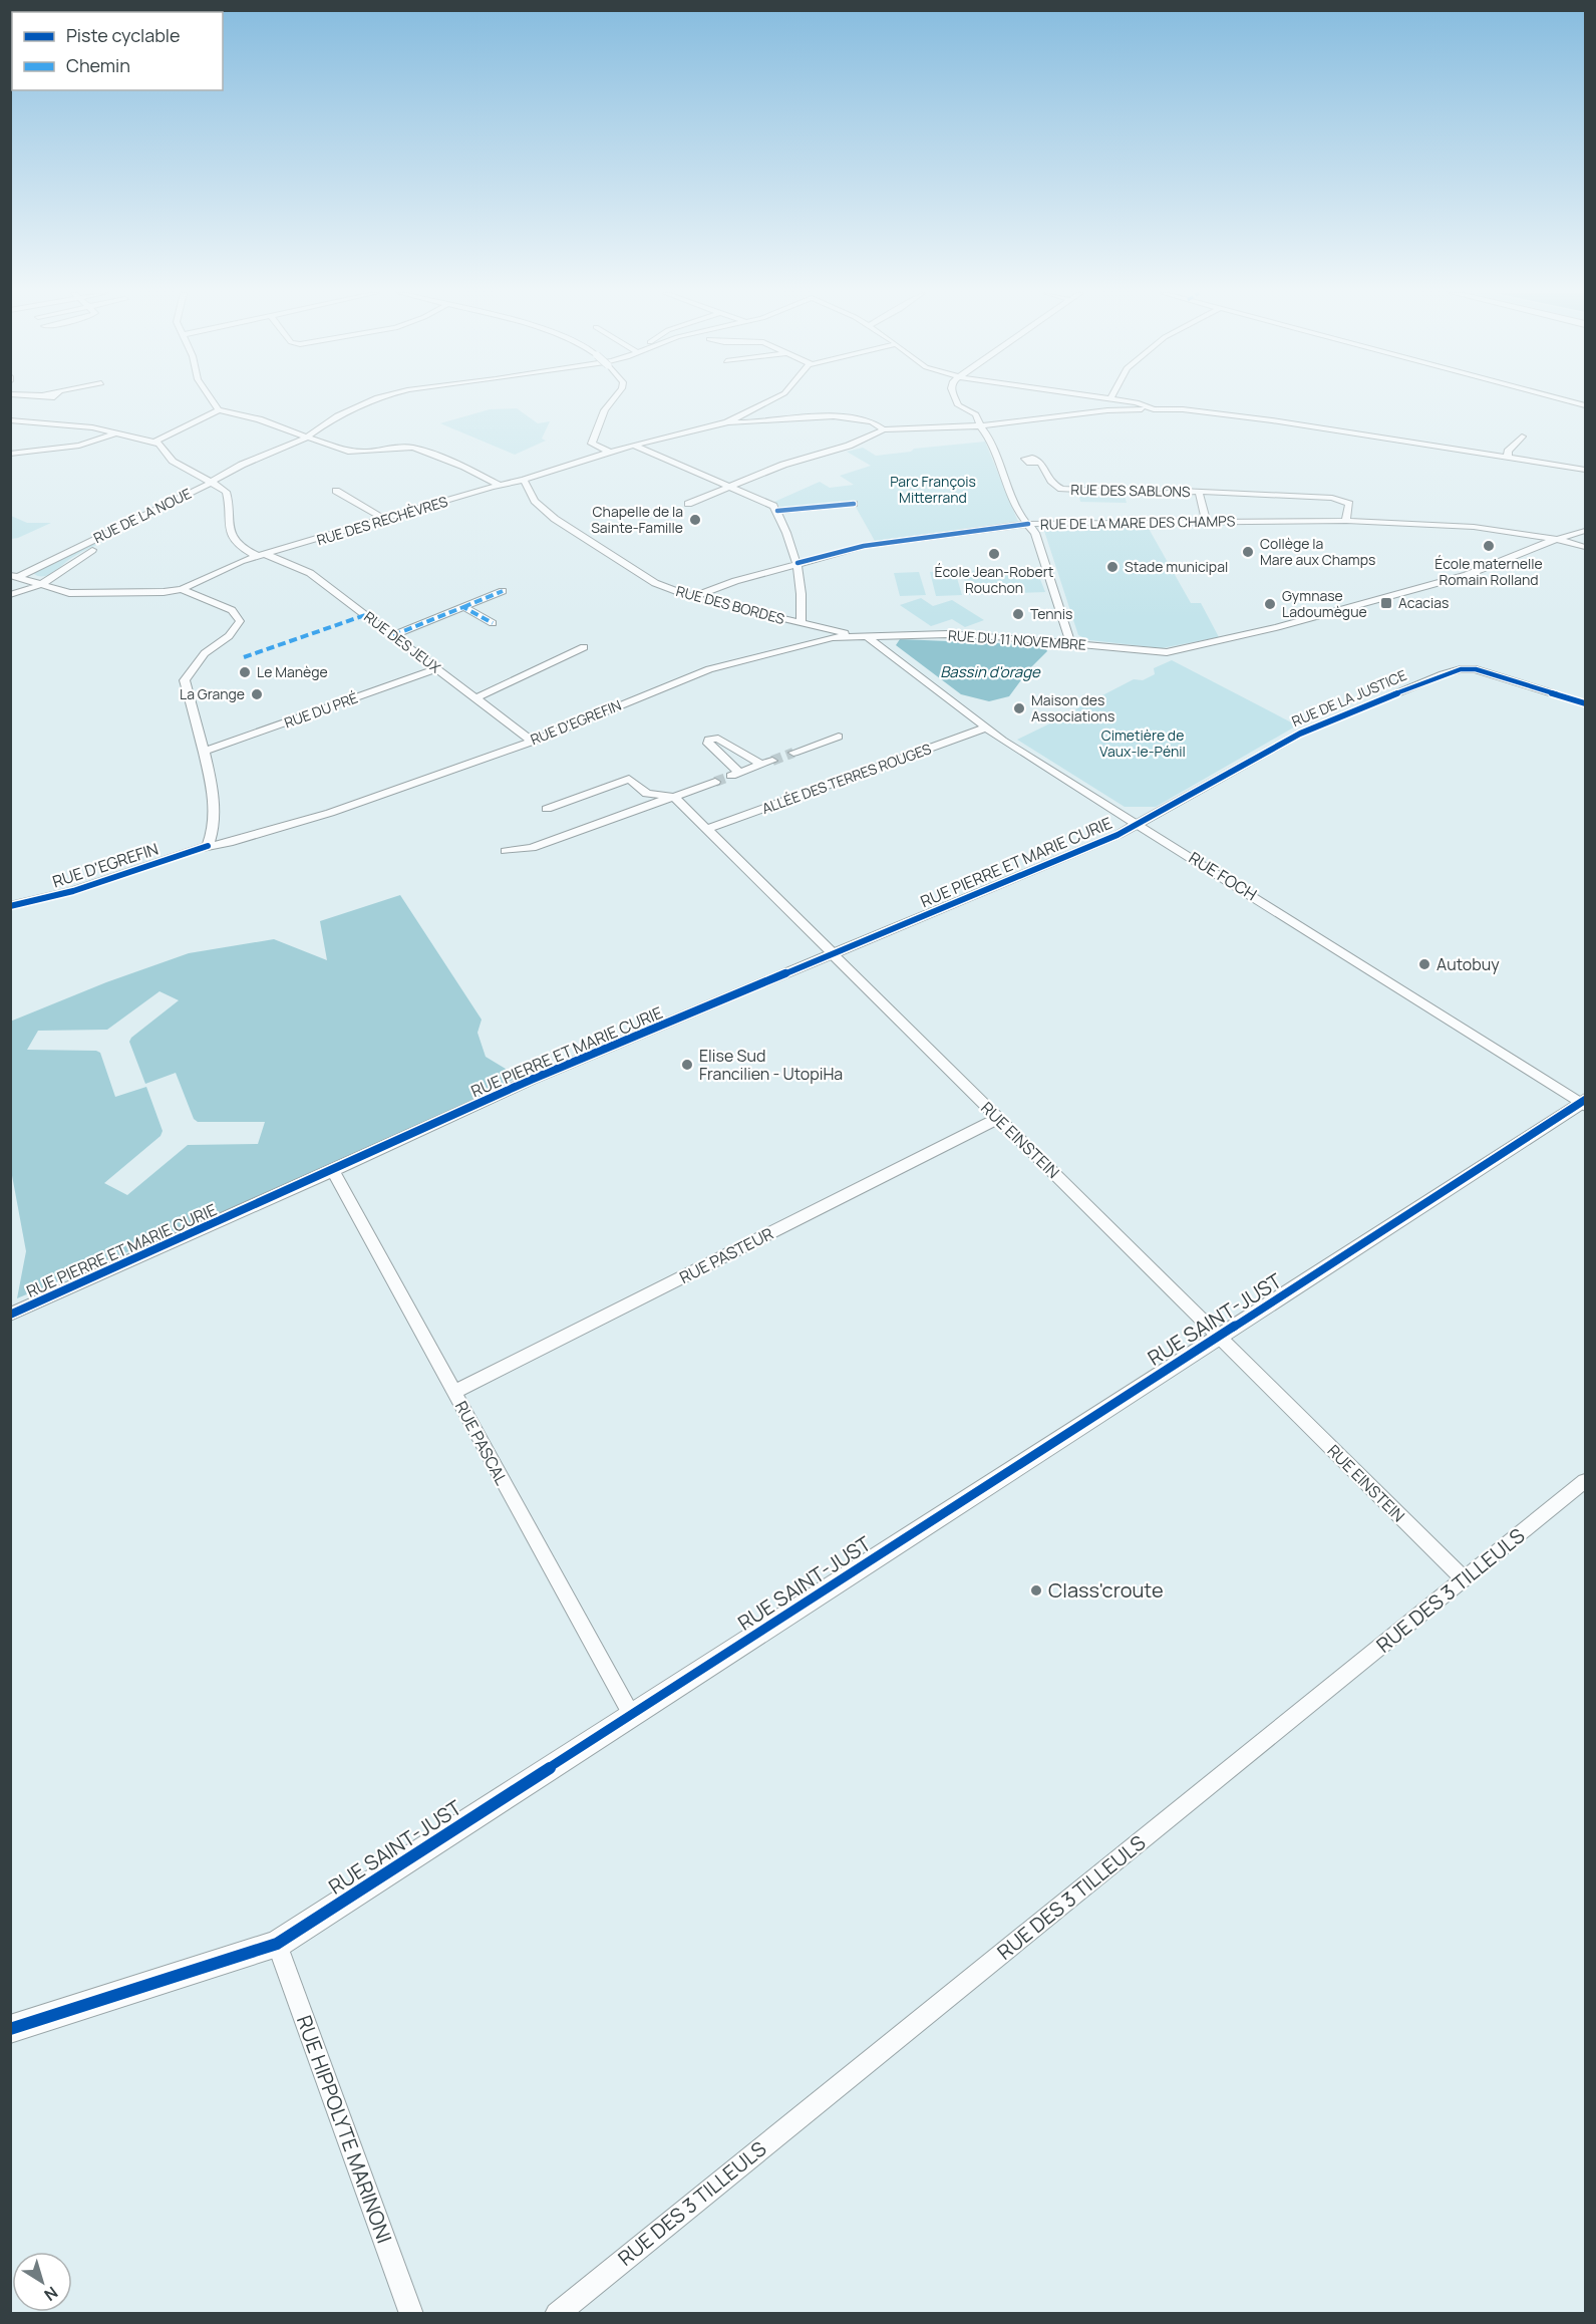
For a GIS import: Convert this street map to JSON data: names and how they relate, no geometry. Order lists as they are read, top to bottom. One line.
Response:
{"streets":{"street":["RUE DES SABLONS","RUE DE LA NOUE","RUE DES RECHÈVRES","RUE DE LA MARE DES CHAMPS","RUE DES BORDES","RUE DU 11 NOVEMBRE","RUE DES JEUX","RUE DE LA JUSTICE","RUE DU PRÉ","RUE D'EGREFIN","ALLÉE DES TERRES ROUGES","RUE PIERRE ET MARIE CURIE","RUE FOCH","RUE EINSTEIN","RUE PASTEUR","RUE SAINT-JUST","RUE PASCAL","RUE DES 3 TILLEULS","RUE HIPPOLYTE MARINONI"]},"crossings":[["RUE DES SABLONS","RUE DE LA MARE DES CHAMPS"],["RUE DES RECHÈVRES","RUE DES BORDES"],["RUE DES RECHÈVRES","RUE DES JEUX"],["RUE DE LA MARE DES CHAMPS","RUE DES BORDES"],["RUE DE LA MARE DES CHAMPS","RUE DU 11 NOVEMBRE"],["RUE DES BORDES","RUE DU 11 NOVEMBRE"],["RUE DES BORDES","RUE D'EGREFIN"],["RUE DES BORDES","RUE FOCH"],["RUE DU 11 NOVEMBRE","RUE D'EGREFIN"],["RUE DU 11 NOVEMBRE","RUE FOCH"],["RUE DES JEUX","RUE DU PRÉ"],["RUE DES JEUX","RUE D'EGREFIN"],["RUE DE LA JUSTICE","RUE PIERRE ET MARIE CURIE"],["RUE DE LA JUSTICE","RUE FOCH"],["RUE D'EGREFIN","RUE FOCH"],["ALLÉE DES TERRES ROUGES","RUE FOCH"],["ALLÉE DES TERRES ROUGES","RUE EINSTEIN"],["RUE PIERRE ET MARIE CURIE","RUE FOCH"],["RUE PIERRE ET MARIE CURIE","RUE EINSTEIN"],["RUE PIERRE ET MARIE CURIE","RUE PASCAL"],["RUE FOCH","RUE SAINT-JUST"],["RUE EINSTEIN","RUE PASTEUR"],["RUE EINSTEIN","RUE SAINT-JUST"],["RUE EINSTEIN","RUE DES 3 TILLEULS"],["RUE PASTEUR","RUE PASCAL"],["RUE SAINT-JUST","RUE PASCAL"],["RUE SAINT-JUST","RUE HIPPOLYTE MARINONI"]],"water":["Bassin d'orage"],"parks":["Parc François Mitterrand","Cimetière de Vaux-le-Pénil"],"places":{"other":["Chapelle de la Sainte-Famille","École maternelle Romain Rolland","Collège la Mare aux Champs","École Jean-Robert Rouchon","Stade municipal","Gymnase Ladoumègue","Tennis","Le Manège","La Grange","Maison des Associations","Autobuy","Elise Sud Francilien - UtopiHa","Class'croute"],"transit":["Acacias"]},"legend":["Piste cyclable","Chemin"],"north":"bottom right"}
